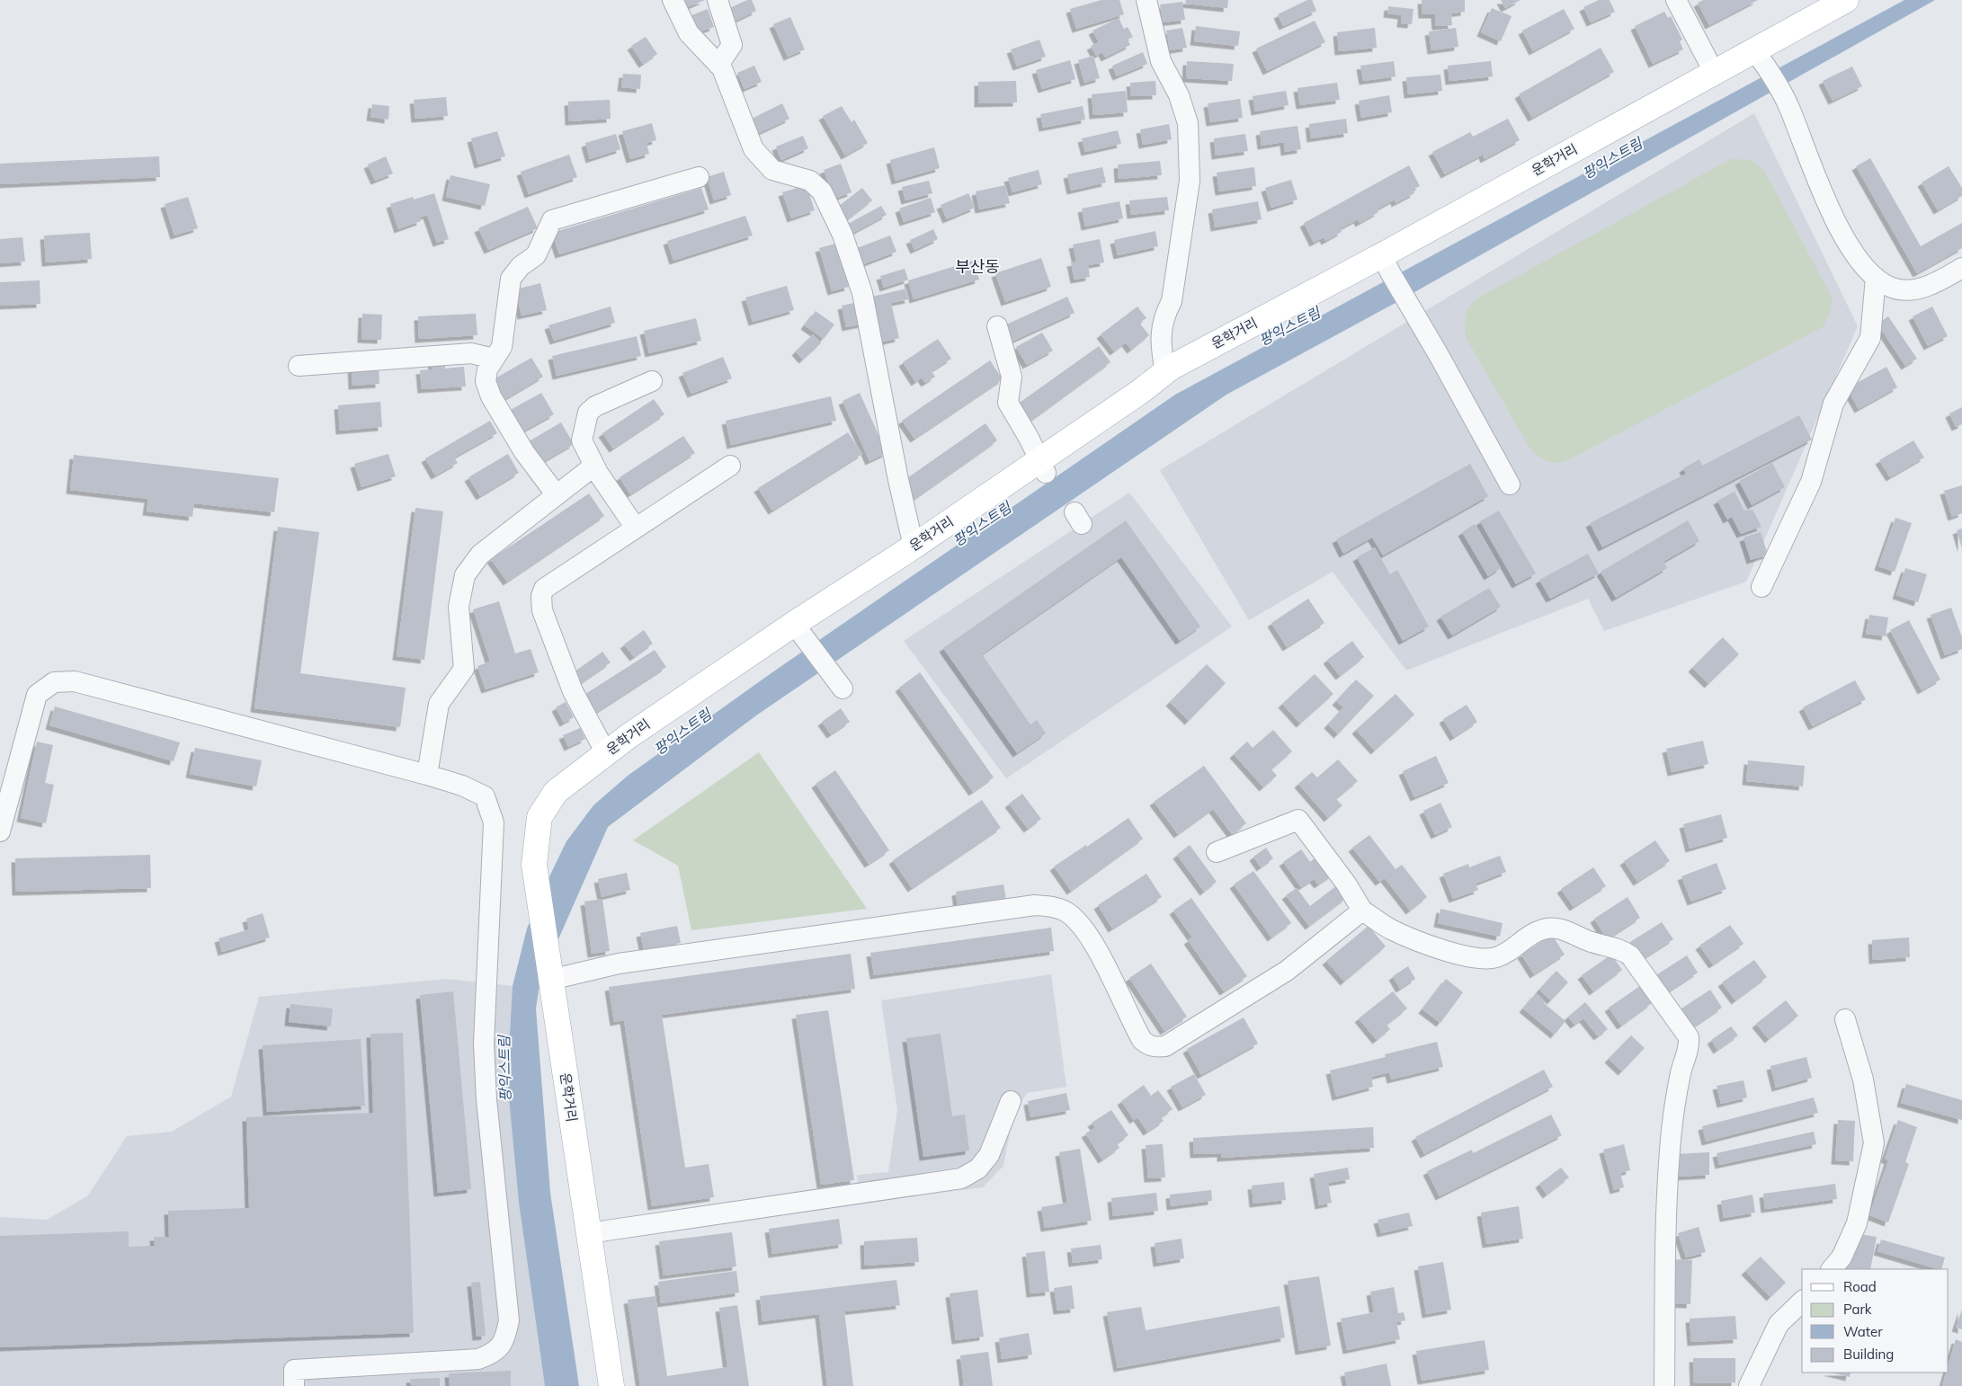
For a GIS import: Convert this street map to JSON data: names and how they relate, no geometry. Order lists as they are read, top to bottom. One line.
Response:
{"streets":{"main road":["운학거리"]},"districts":["부산동"],"water":["팡익스트림"],"legend":["Road","Park","Water","Building"]}
